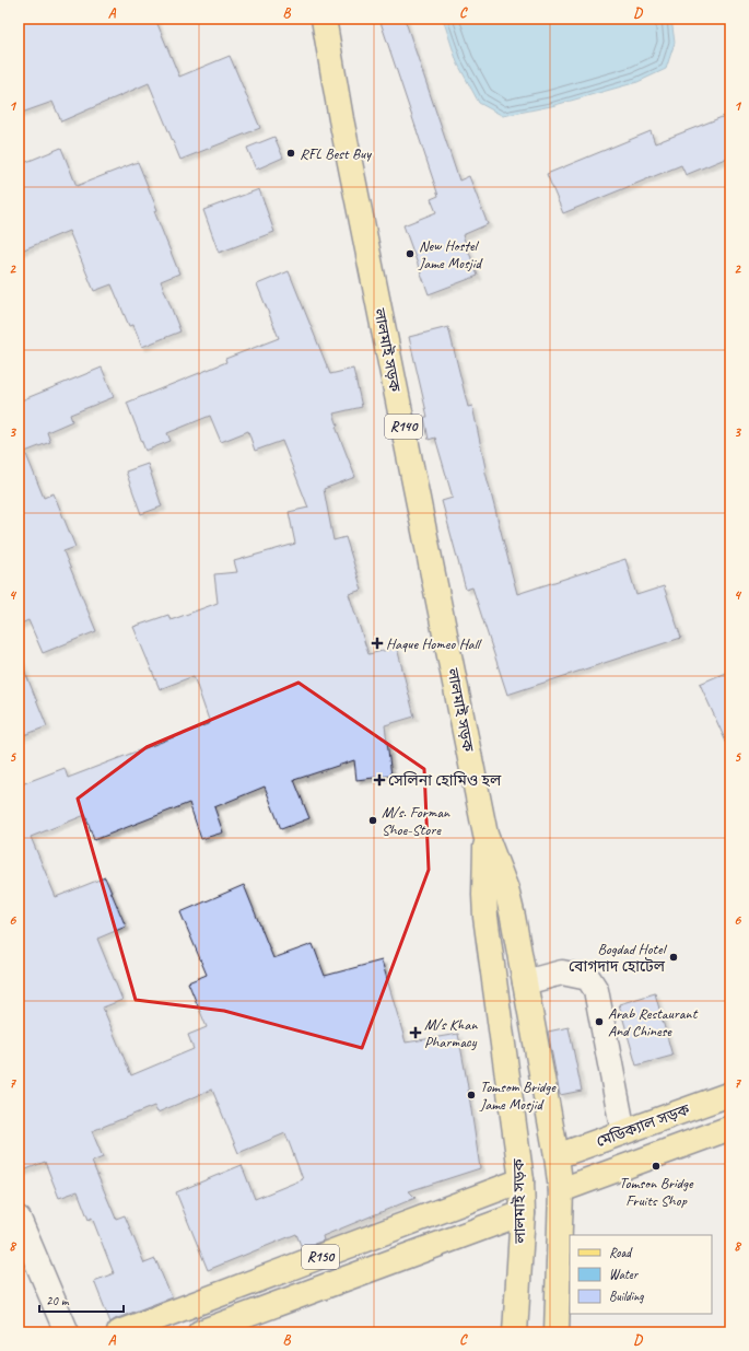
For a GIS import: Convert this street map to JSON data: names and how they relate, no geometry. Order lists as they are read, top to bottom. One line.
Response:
{"streets":{"main road":["লালমাই সড়ক","R140","মেডিক্যাল সড়ক","R150"]},"crossings":[["লালমাই সড়ক","মেডিক্যাল সড়ক"],["লালমাই সড়ক","R150"]],"places":{"other":["RFL Best Buy","New Hostel Jame Mosjid","M/s. Forman Shoe-Store","Bogdad Hotel বোগদাদ হোটেল","Arab Restaurant And Chinese","Tomsom Bridge Jame Mosjid","Tomson Bridge Fruits Shop"],"health":["Haque Homeo Hall","সেলিনা হোমিও হল","M/s Khan Pharmacy"]},"legend":["Road","Water","Building"],"scale_bar":"20 m","grid":{"columns":["A","B","C","D"],"rows":["1","2","3","4","5","6","7","8"]}}
